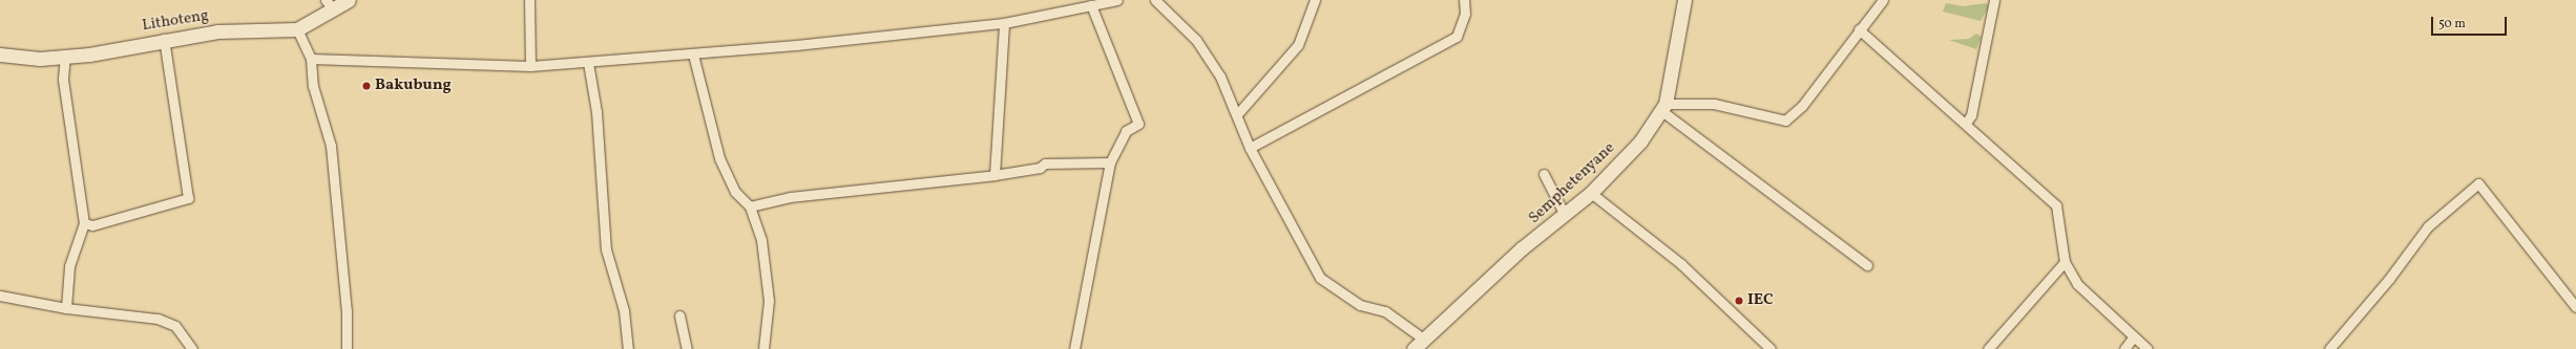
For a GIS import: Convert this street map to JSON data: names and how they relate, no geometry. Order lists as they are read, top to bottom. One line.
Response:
{"streets":{"main road":["Lithoteng","Semphetenyane"]},"places":["Bakubung","IEC"],"scale_bar":"50 m"}
